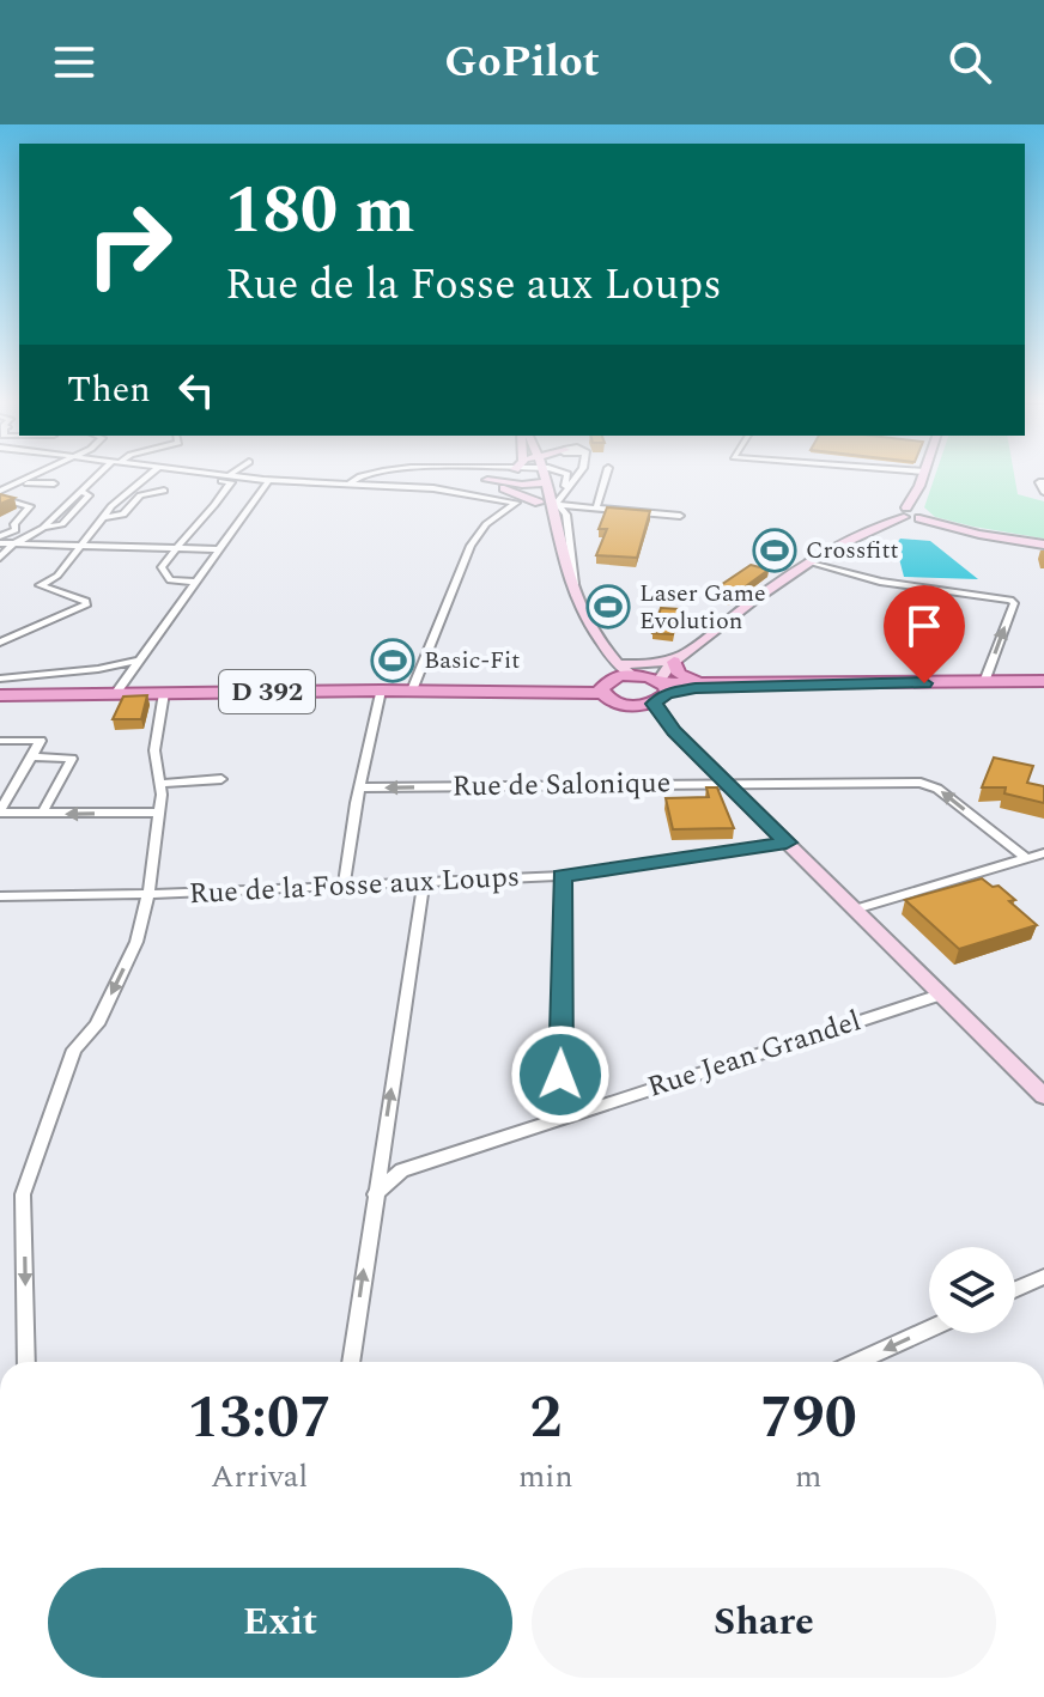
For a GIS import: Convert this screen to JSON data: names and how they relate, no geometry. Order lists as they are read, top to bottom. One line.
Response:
{"streets":{"main road":["D 392"],"street":["Rue de Salonique","Rue de la Fosse aux Loups","Rue Jean Grandel"]},"one_way":["Rue de Salonique"],"places":{"sports":["Crossfitt","Laser Game Evolution","Basic-Fit"]},"page":{"header":"GoPilot","turn":["180 m","Rue de la Fosse aux Loups"],"then":"Then","eta":["13:07","Arrival","2","min","790","m"],"buttons":["Exit","Share"]}}
